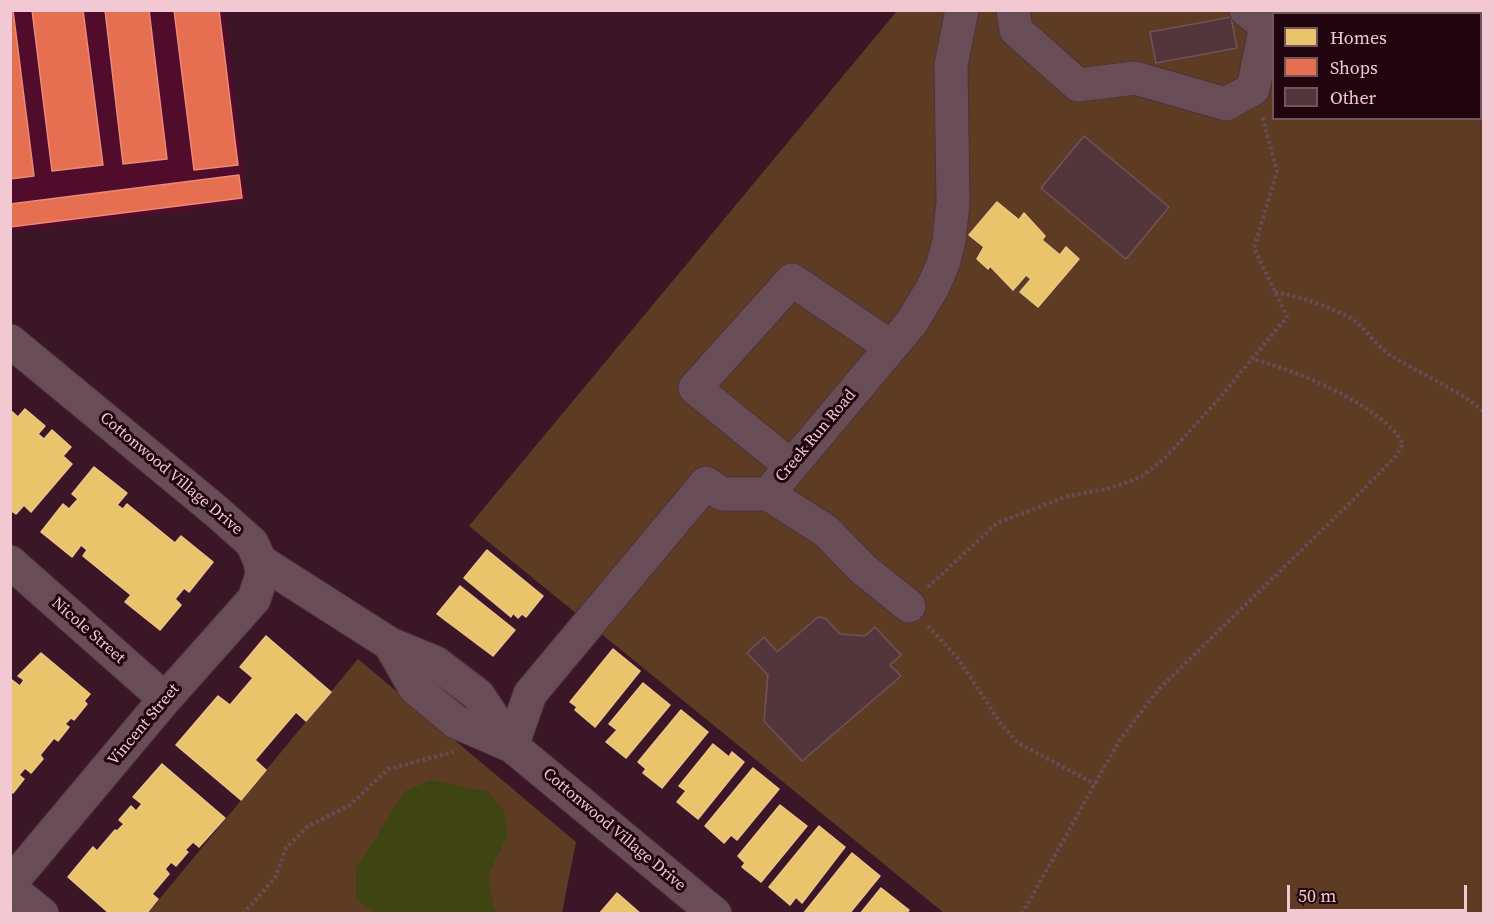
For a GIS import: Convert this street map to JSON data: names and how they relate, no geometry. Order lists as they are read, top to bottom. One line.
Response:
{"streets":{"street":["Creek Run Road","Cottonwood Village Drive","Nicole Street","Vincent Street"]},"crossings":[["Creek Run Road","Cottonwood Village Drive"],["Cottonwood Village Drive","Vincent Street"],["Nicole Street","Vincent Street"]],"legend":["Homes","Shops","Other"],"scale_bar":"50 m"}
